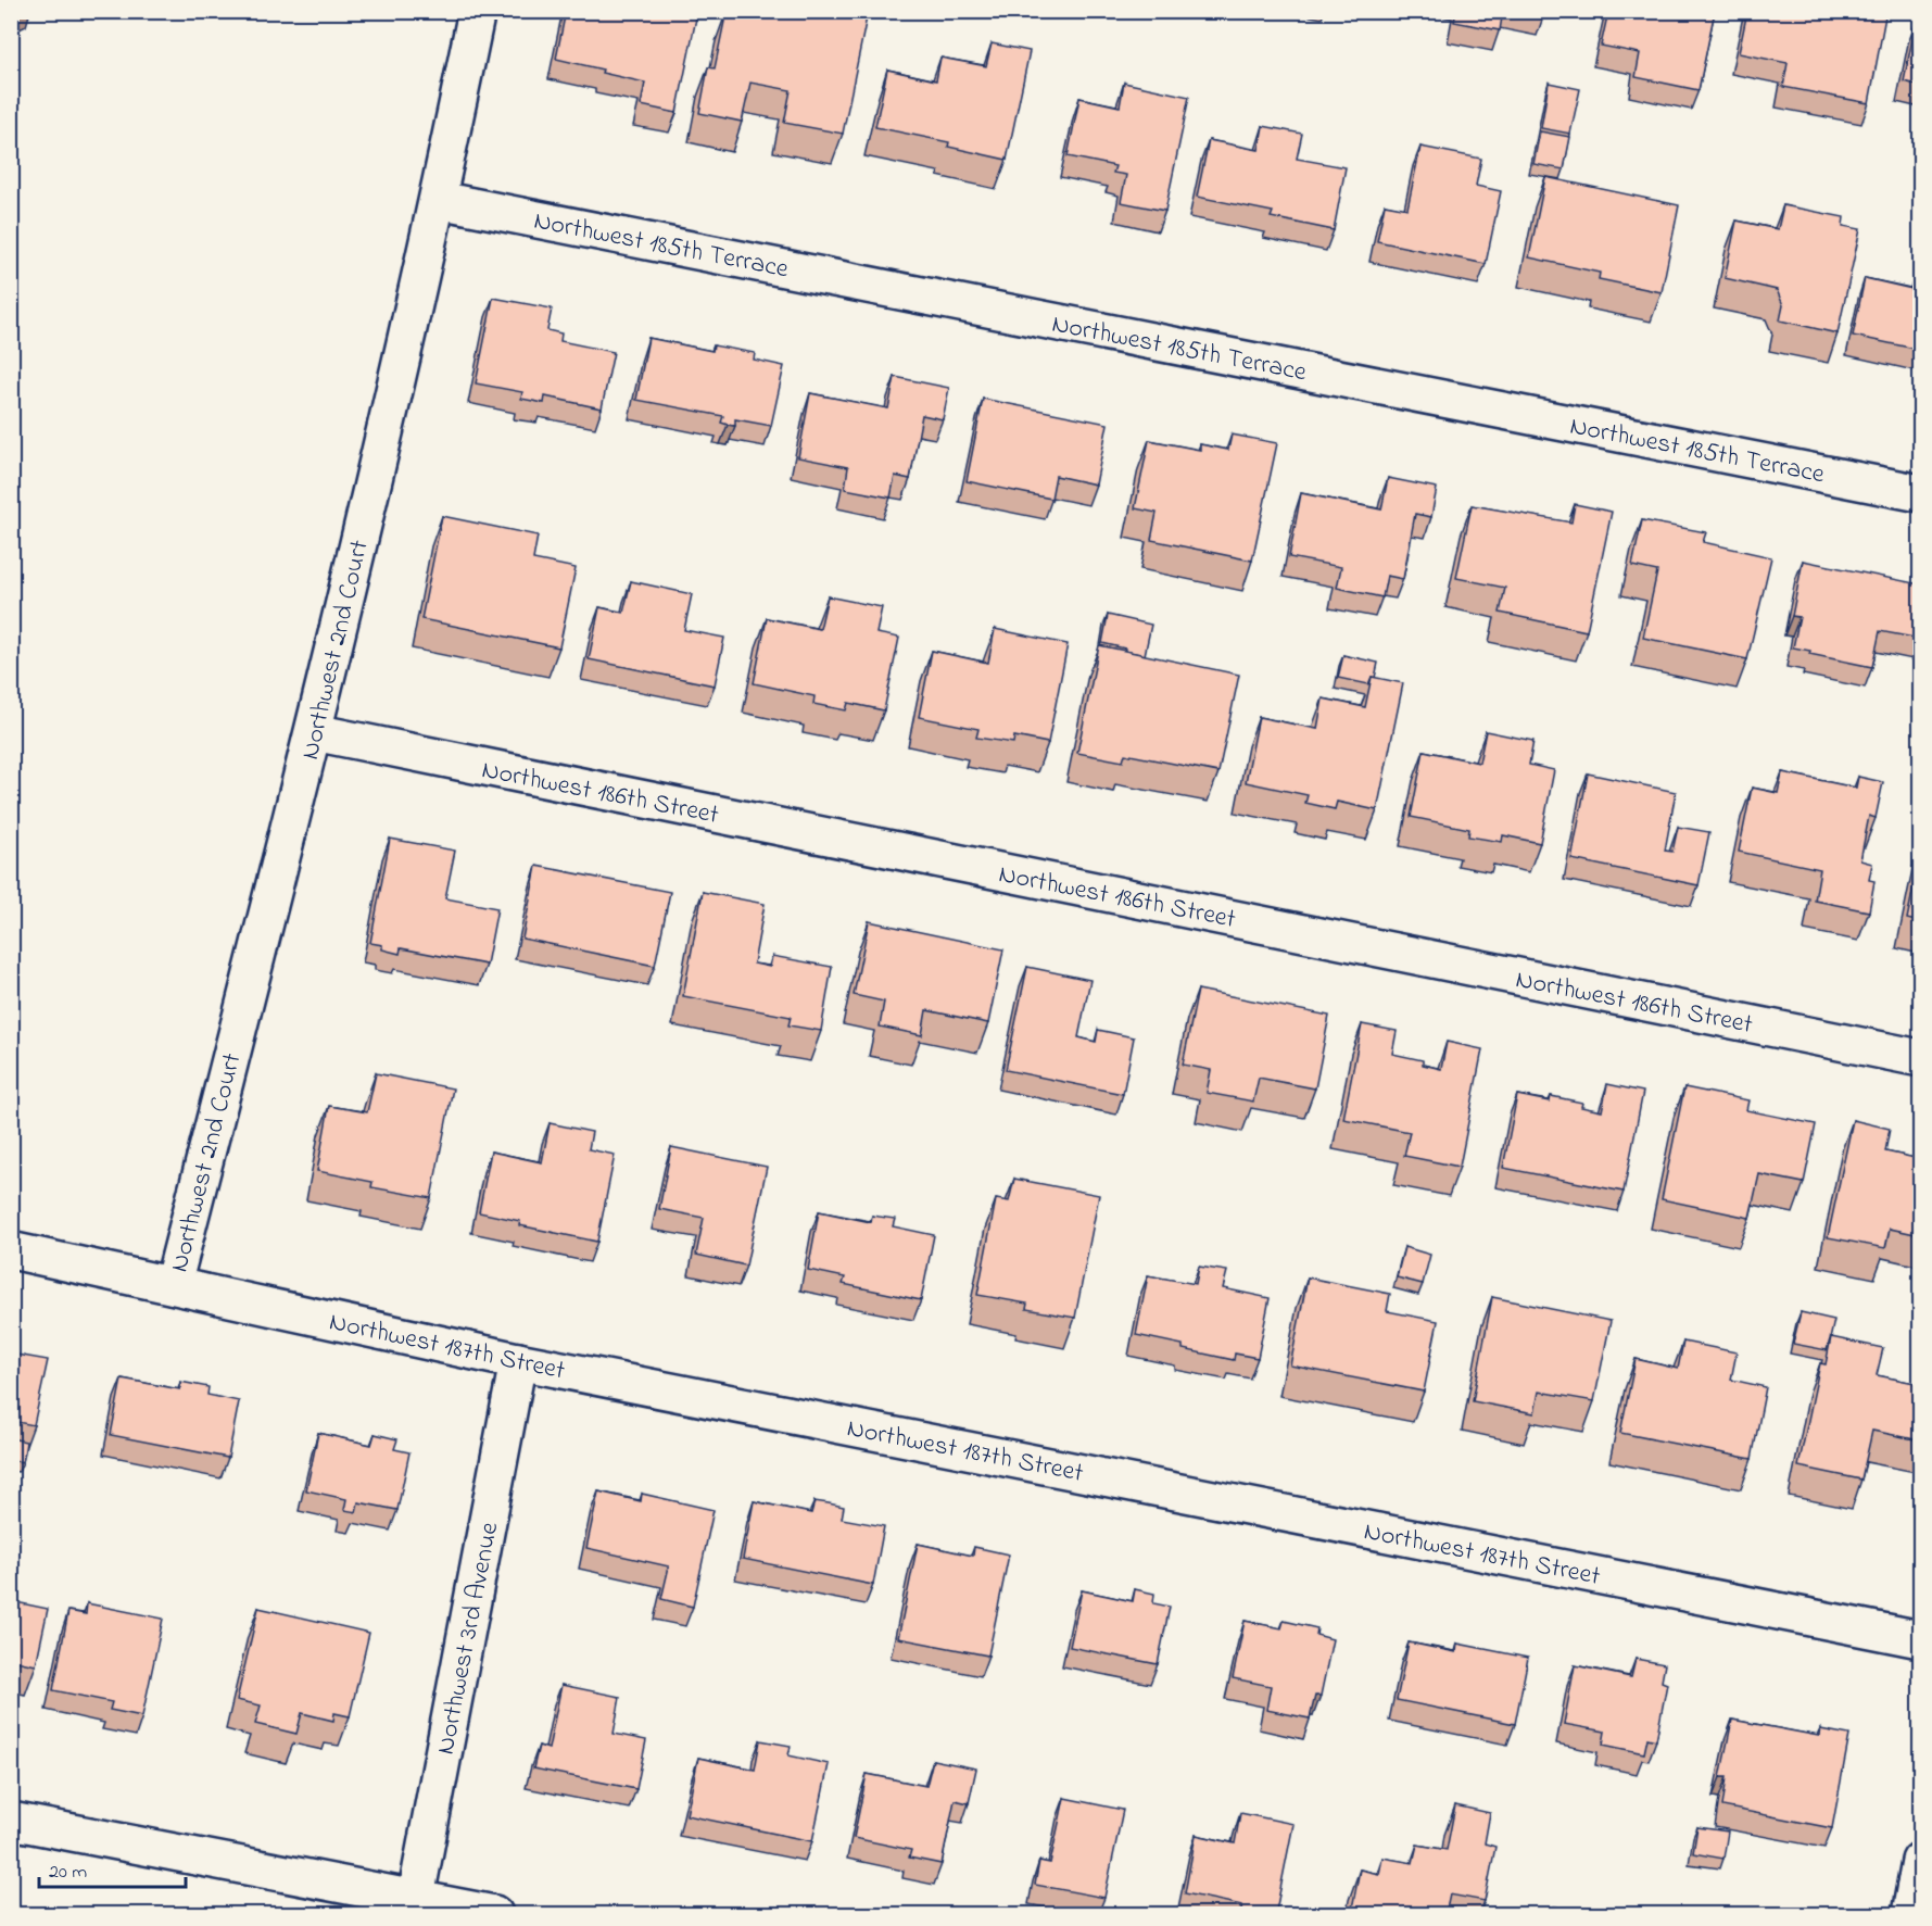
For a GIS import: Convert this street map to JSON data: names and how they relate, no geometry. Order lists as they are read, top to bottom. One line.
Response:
{"streets":{"street":["Northwest 185th Terrace","Northwest 2nd Court","Northwest 186th Street","Northwest 187th Street","Northwest 3rd Avenue"]},"crossings":[["Northwest 185th Terrace","Northwest 2nd Court"],["Northwest 2nd Court","Northwest 186th Street"],["Northwest 2nd Court","Northwest 187th Street"],["Northwest 187th Street","Northwest 3rd Avenue"]],"scale_bar":"20 m"}
